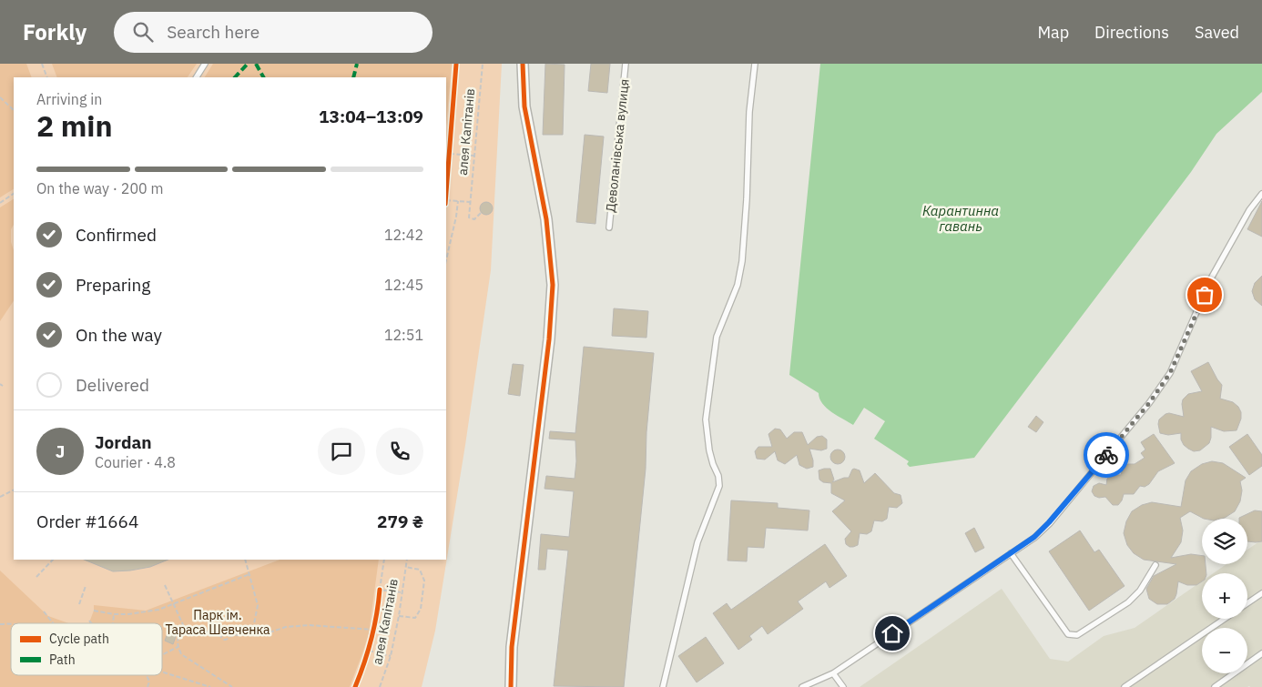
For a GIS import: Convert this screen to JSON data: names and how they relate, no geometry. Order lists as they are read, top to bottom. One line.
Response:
{"streets":{"lane":["Деволанівська вулиця"],"cycle path":["алея Капітанів"]},"water":["Карантинна гавань"],"parks":["Парк ім. Тараса Шевченка"],"legend":["Cycle path","Path"],"page":{"header":"Forkly","search":"Search here","nav":["Map","Directions","Saved"],"heading":["2 min","Arriving in","13:04–13:09"],"panel":["Jordan","Courier · 4.8","Order #1664","279 ₴"],"bar":"On the way · 200 m","list":[["Confirmed","12:42"],["Preparing","12:45"],["On the way","12:51"],"Delivered"],"round":"J","map_buttons":["+","−"]}}
